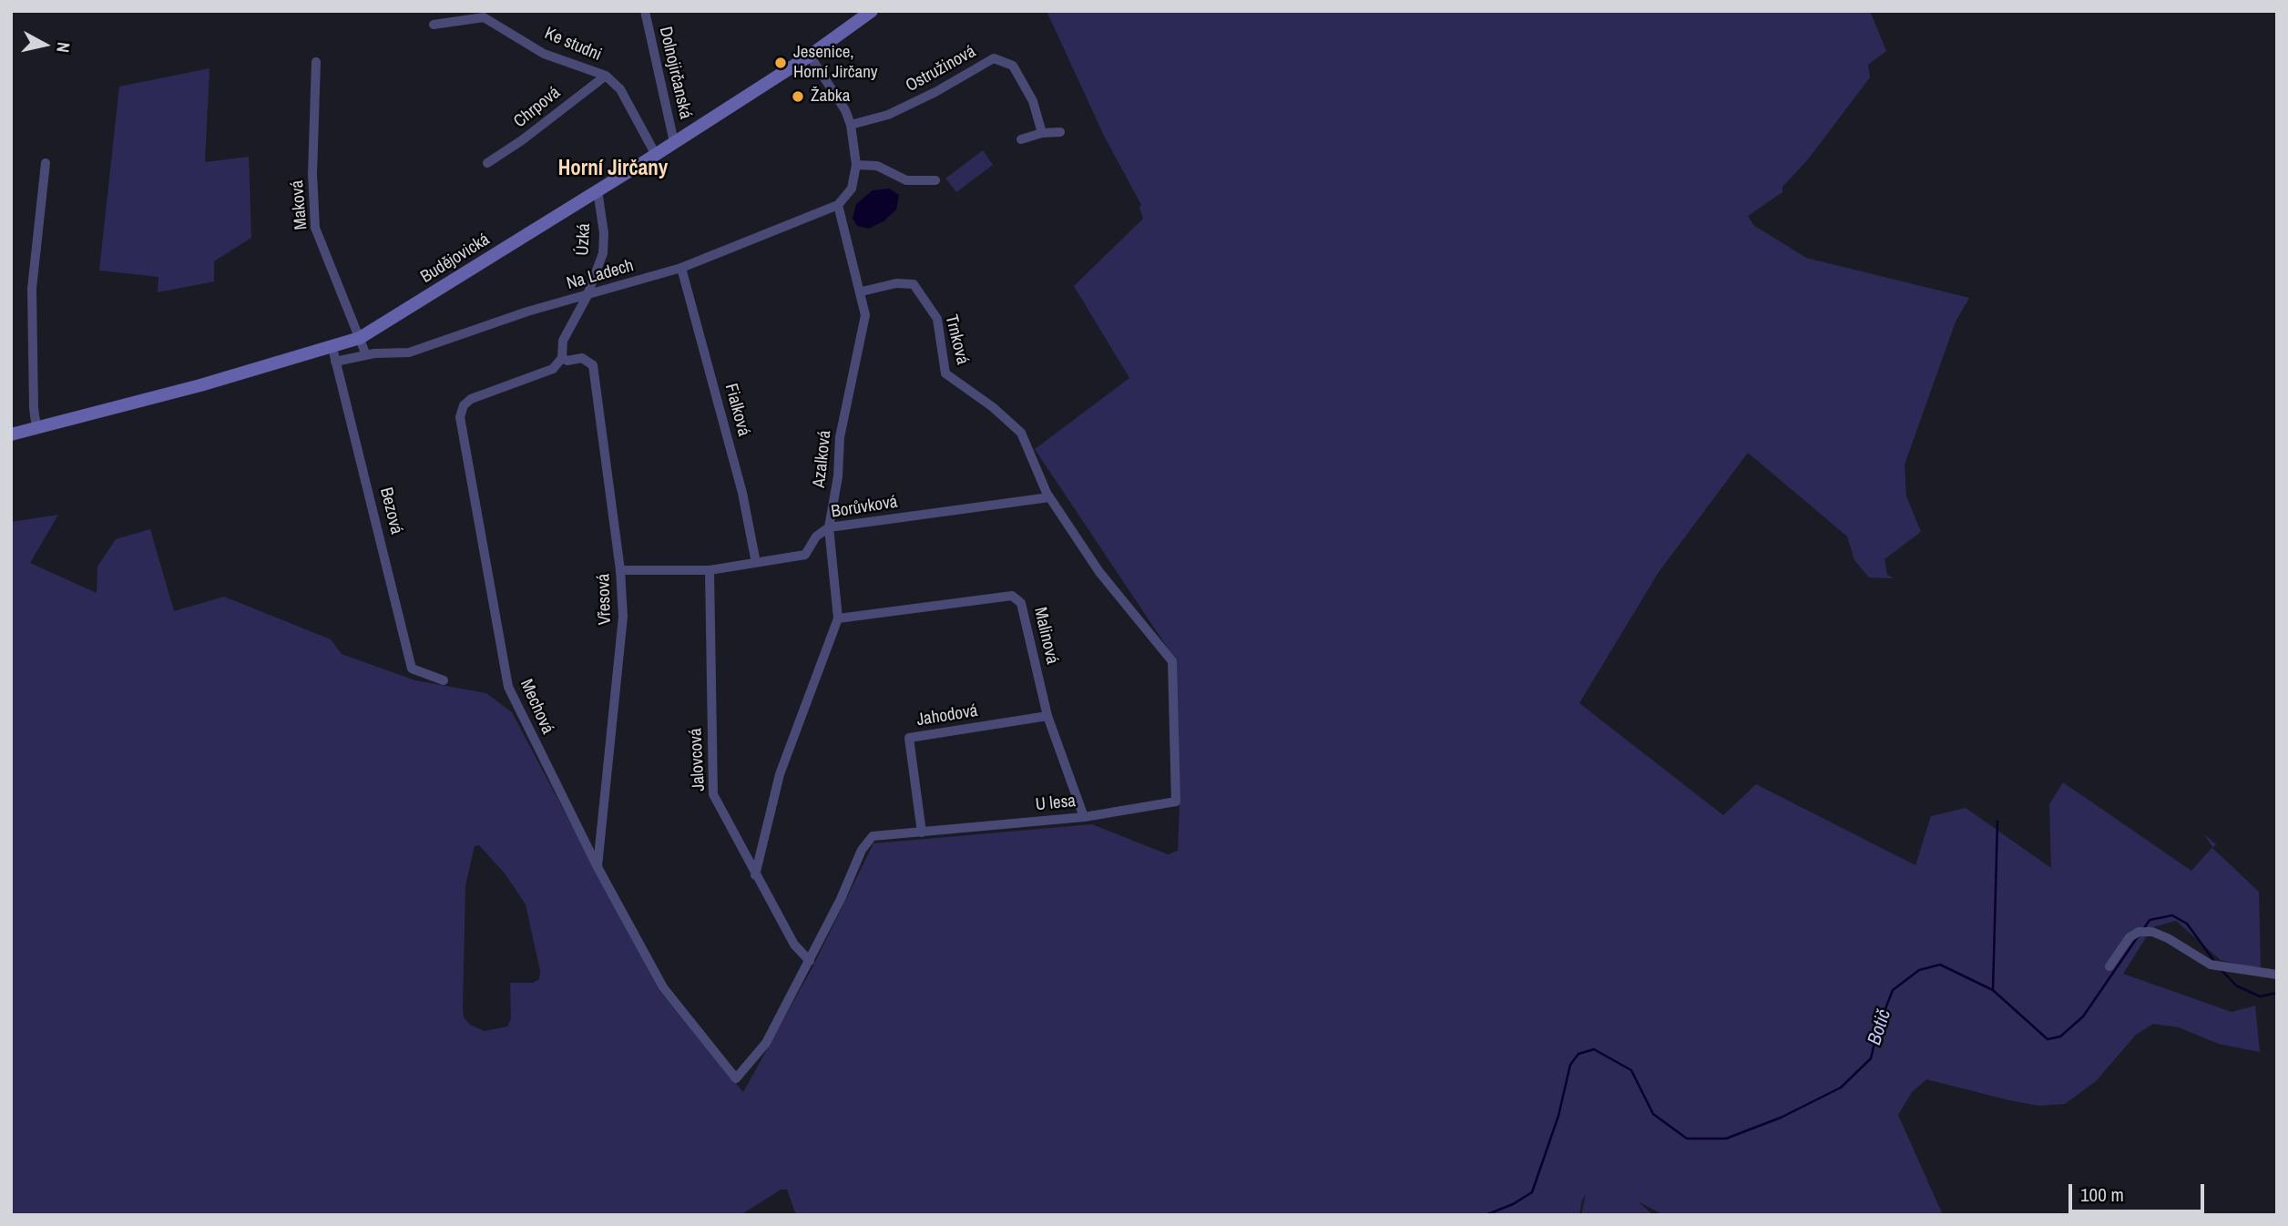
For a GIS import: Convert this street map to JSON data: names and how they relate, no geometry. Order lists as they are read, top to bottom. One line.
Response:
{"streets":{"main road":["Budějovická"],"street":["Ke studni","Ostružinová","Dolnojirčanská","Chrpová","Maková","Úzká","Na Ladech","Trnková","Fialková","Azalková","Borůvková","Bezová","Vřesová","Malinová","Mechová","Jahodová","Jalovcová","U lesa"]},"crossings":[["Ke studni","Chrpová"],["Ke studni","Budějovická"],["Dolnojirčanská","Budějovická"],["Maková","Budějovická"],["Úzká","Budějovická"],["Úzká","Na Ladech"],["Úzká","Vřesová"],["Úzká","Mechová"],["Na Ladech","Fialková"],["Na Ladech","Azalková"],["Na Ladech","Bezová"],["Trnková","Azalková"],["Trnková","Borůvková"],["Trnková","U lesa"],["Fialková","Borůvková"],["Azalková","Borůvková"],["Azalková","Malinová"],["Azalková","Jalovcová"],["Borůvková","Vřesová"],["Borůvková","Jalovcová"],["Borůvková","U lesa"],["Vřesová","Mechová"],["Malinová","Jahodová"],["Malinová","U lesa"],["Mechová","U lesa"],["Jahodová","U lesa"],["Jalovcová","U lesa"]],"districts":["Horní Jirčany"],"water":["Botič"],"places":["Jesenice, Horní Jirčany","Žabka"],"scale_bar":"100 m","north":"right"}
